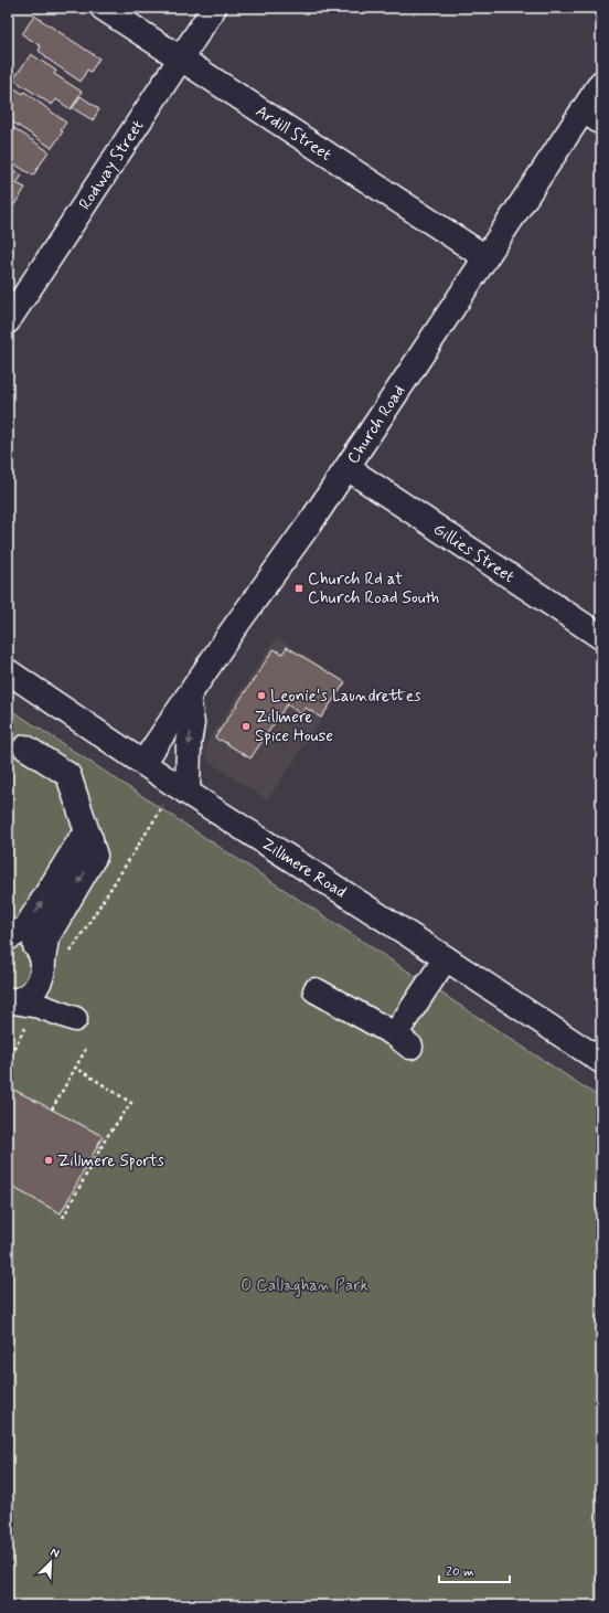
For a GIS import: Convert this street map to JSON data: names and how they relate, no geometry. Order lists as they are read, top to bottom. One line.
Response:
{"streets":{"street":["Ardill Street","Rodway Street","Church Road","Gillies Street","Zillmere Road"]},"crossings":[["Ardill Street","Rodway Street"],["Ardill Street","Church Road"],["Church Road","Gillies Street"],["Church Road","Zillmere Road"]],"parks":["O Callaghan Park"],"places":{"transit":["Church Rd at Church Road South"],"other":["Leonie's Laundrettes","Zillmere Spice House","Zillmere Sports"]},"scale_bar":"20 m","north":"top right"}
